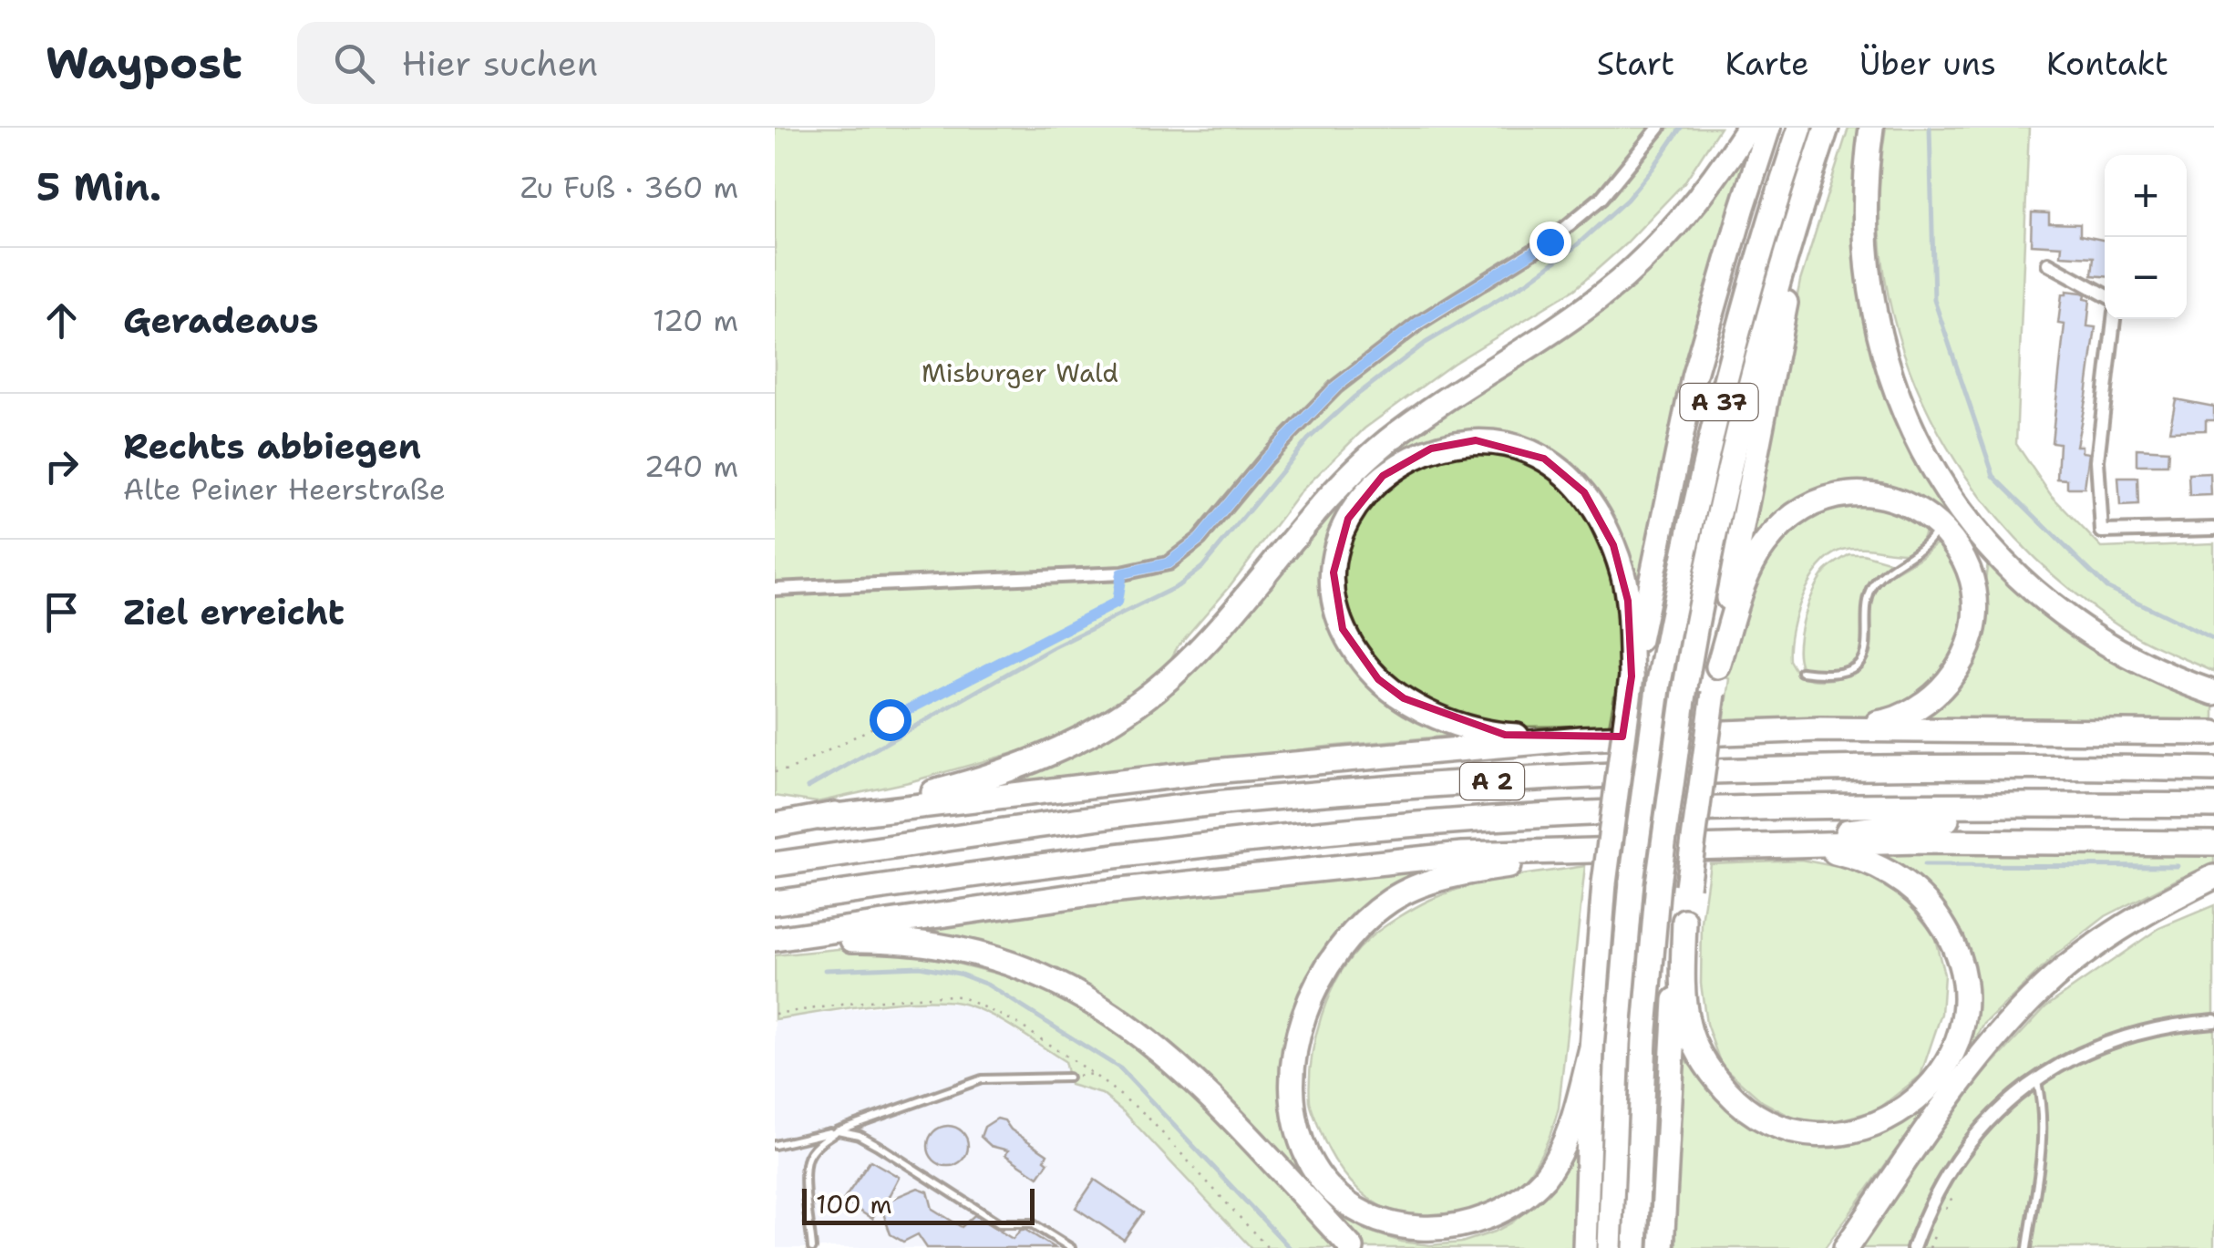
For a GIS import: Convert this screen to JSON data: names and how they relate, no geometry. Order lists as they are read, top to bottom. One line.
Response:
{"streets":{"highway":["A 37","A 2"]},"parks":["Misburger Wald"],"scale_bar":"100 m","page":{"header":"Waypost","search":"Hier suchen","nav":["Start","Karte","Über uns","Kontakt"],"heading":["5 Min.","Zu Fuß · 360 m"],"map_buttons":["+","−"],"list":[["Geradeaus","120 m"],["Rechts abbiegen","Alte Peiner Heerstraße","240 m"],"Ziel erreicht"],"scale":"100 m"}}
